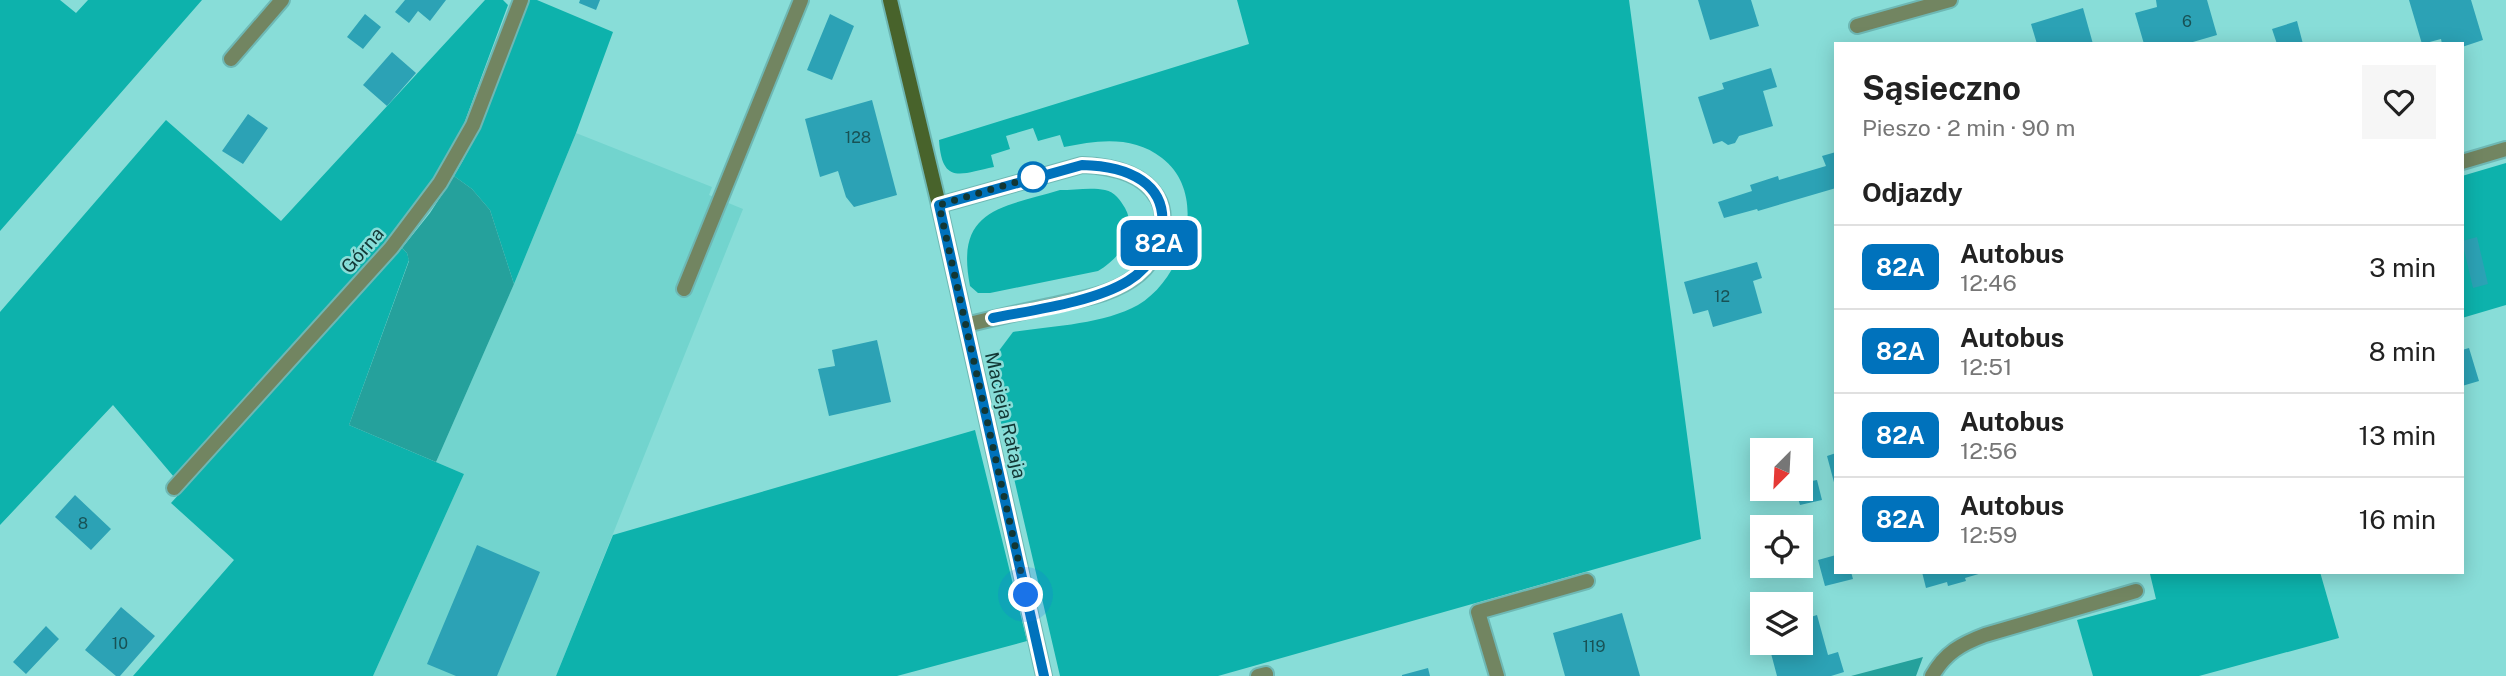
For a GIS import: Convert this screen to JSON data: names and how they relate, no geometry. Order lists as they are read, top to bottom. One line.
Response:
{"streets":{"street":["Górna","Macieja Rataja"]},"lines":["bus line 82A"],"house_numbers":["6","128","12","8","10","119"],"north":"bottom left","page":{"on_map":"82A","heading":[["Sąsieczno","Pieszo · 2 min · 90 m"],"Odjazdy"],"list":[{"mark":"82A","name":"Autobus","note":"12:46","value":"3 min"},{"mark":"82A","name":"Autobus","note":"12:51","value":"8 min"},{"mark":"82A","name":"Autobus","note":"12:56","value":"13 min"},{"mark":"82A","name":"Autobus","note":"12:59","value":"16 min"}]}}
